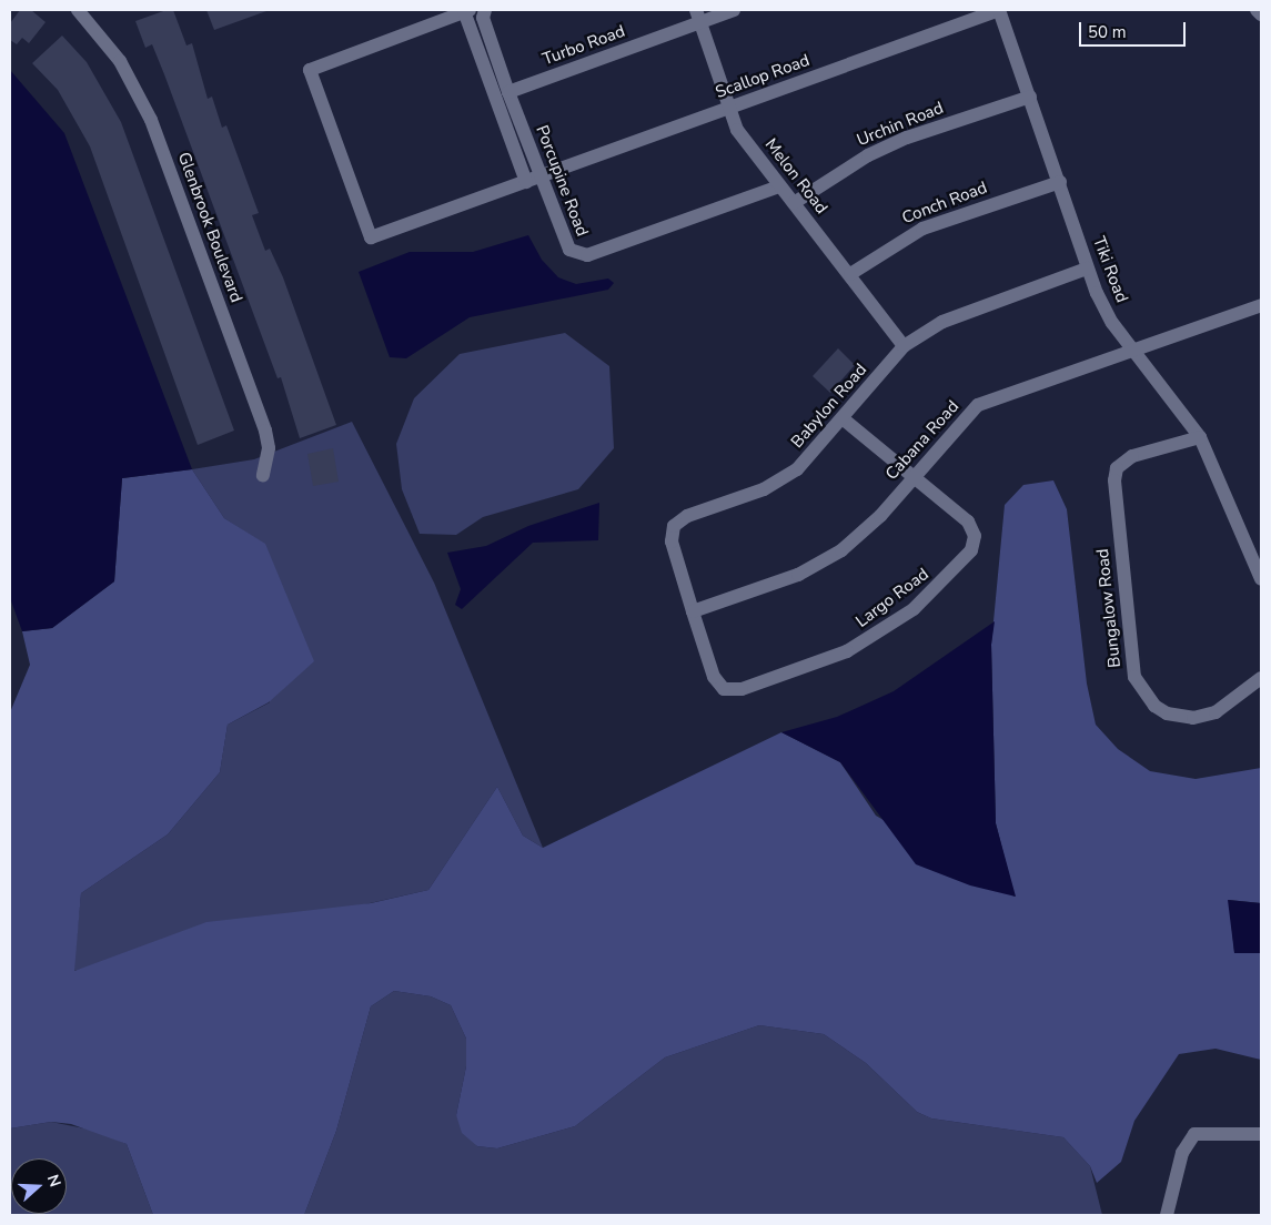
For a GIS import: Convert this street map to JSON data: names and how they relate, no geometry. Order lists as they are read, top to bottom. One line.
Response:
{"streets":{"street":["Turbo Road","Scallop Road","Urchin Road","Melon Road","Porcupine Road","Conch Road","Glenbrook Boulevard","Tiki Road","Babylon Road","Cabana Road","Largo Road","Bungalow Road"]},"crossings":[["Turbo Road","Melon Road"],["Turbo Road","Porcupine Road"],["Scallop Road","Melon Road"],["Scallop Road","Porcupine Road"],["Scallop Road","Tiki Road"],["Urchin Road","Melon Road"],["Urchin Road","Tiki Road"],["Melon Road","Porcupine Road"],["Melon Road","Conch Road"],["Melon Road","Babylon Road"],["Conch Road","Tiki Road"],["Tiki Road","Babylon Road"],["Tiki Road","Cabana Road"],["Tiki Road","Bungalow Road"],["Babylon Road","Cabana Road"],["Babylon Road","Largo Road"],["Cabana Road","Largo Road"]],"scale_bar":"50 m","north":"right"}
